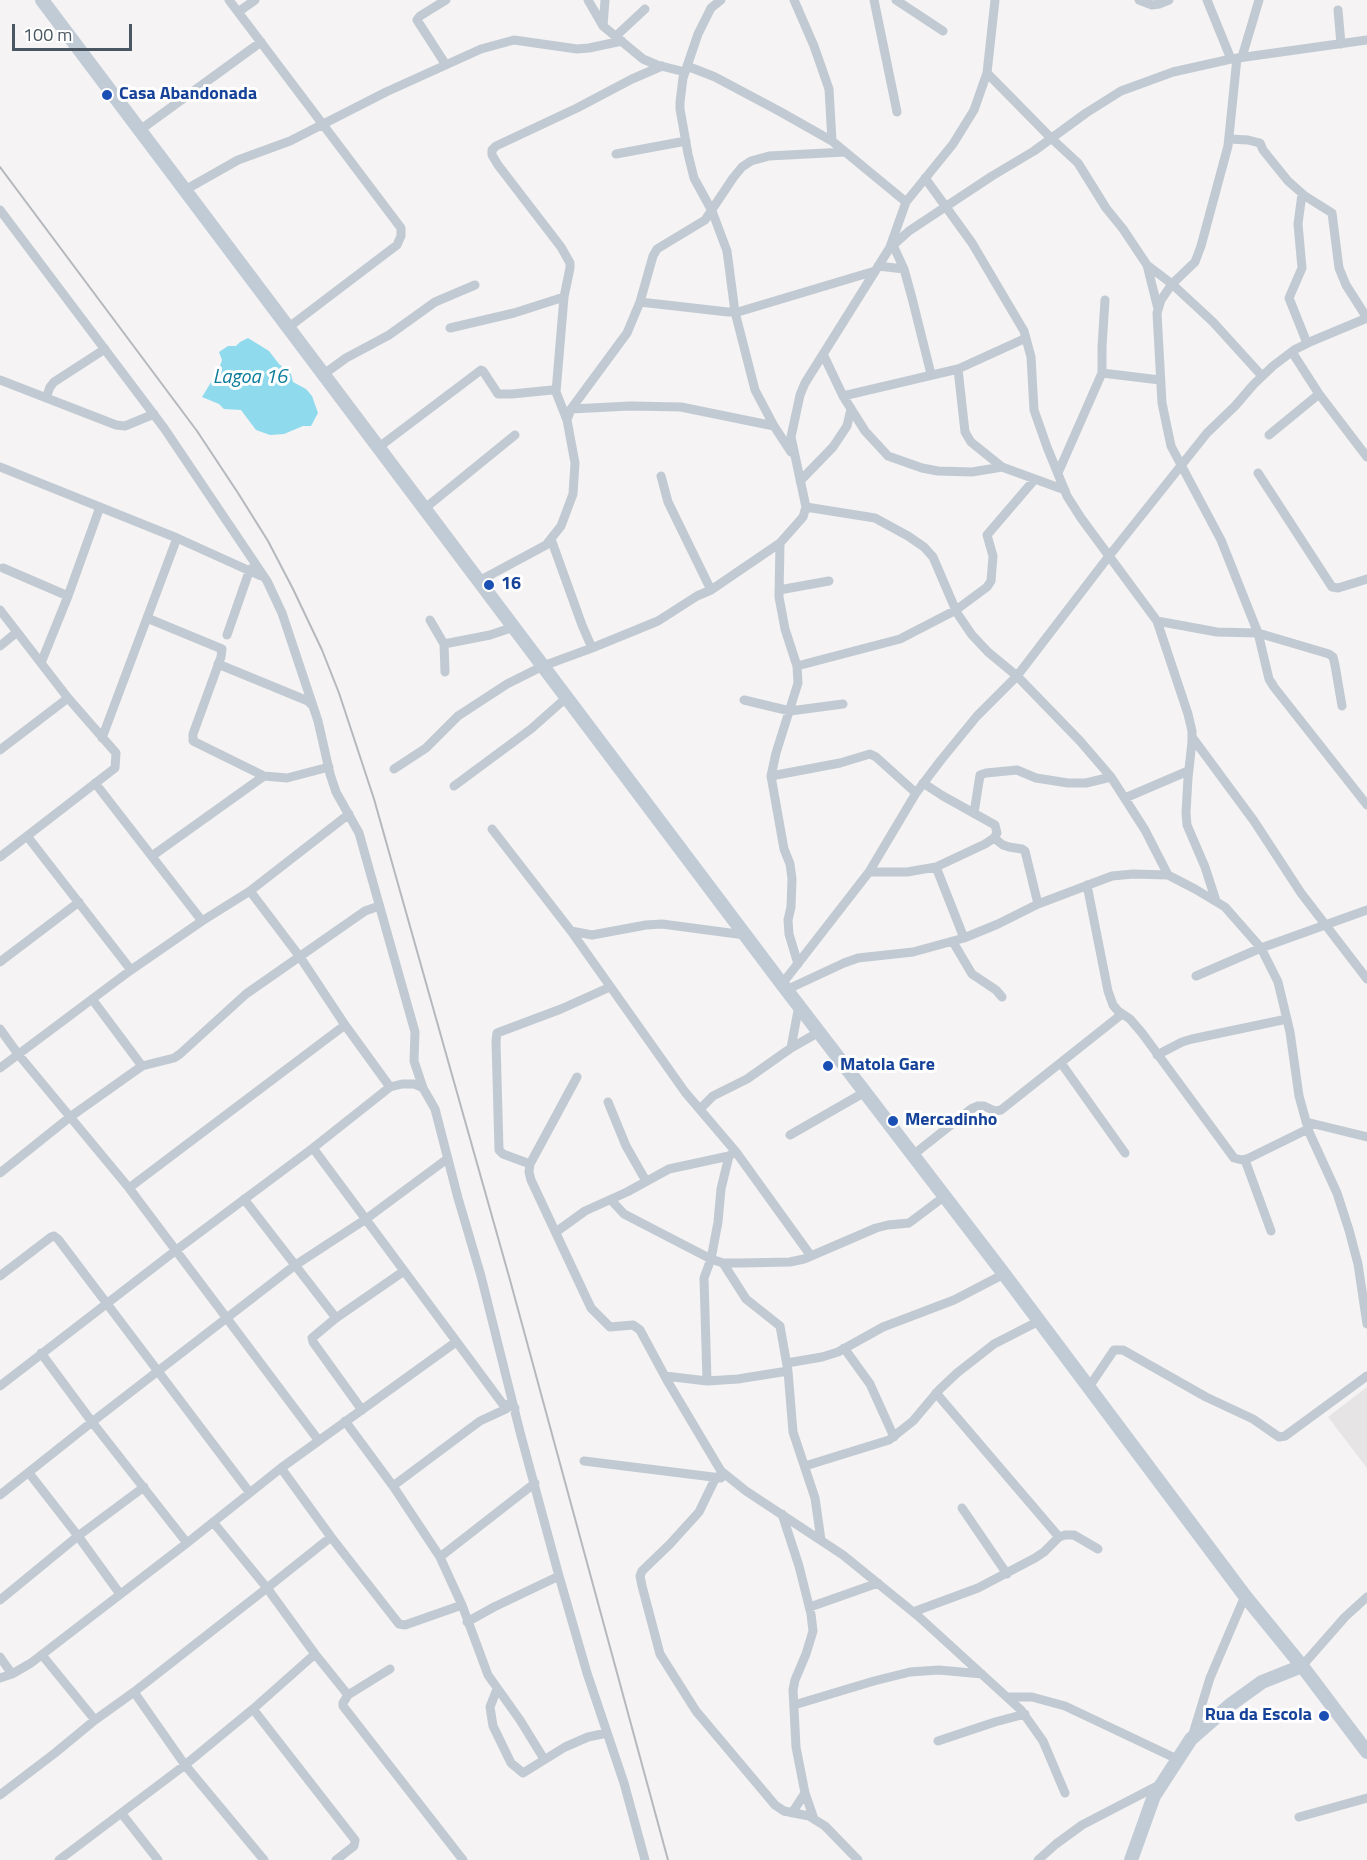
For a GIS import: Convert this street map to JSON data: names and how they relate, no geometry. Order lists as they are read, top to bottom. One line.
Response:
{"water":["Lagoa 16"],"places":["Casa Abandonada","16","Matola Gare","Mercadinho","Rua da Escola"],"scale_bar":"100 m"}
